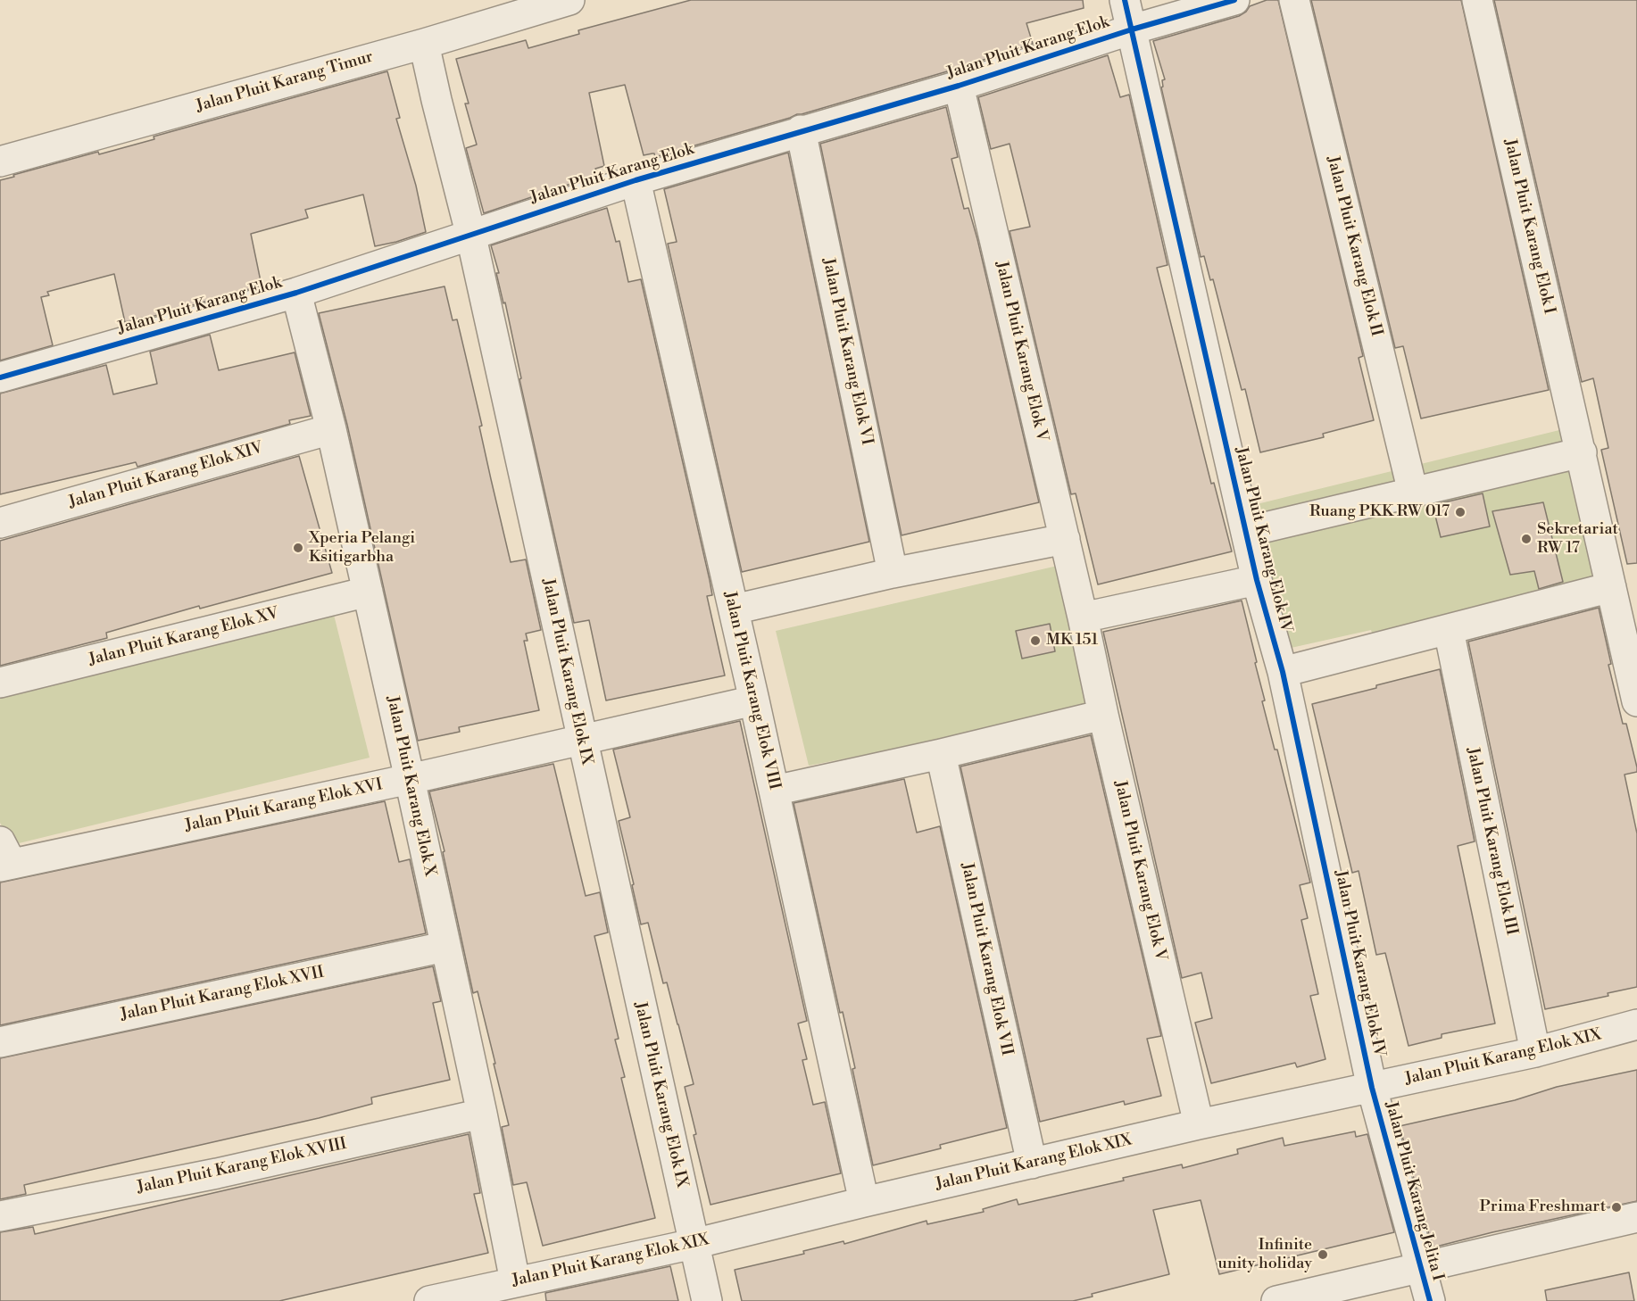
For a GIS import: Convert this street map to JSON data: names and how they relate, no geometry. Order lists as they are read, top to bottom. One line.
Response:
{"streets":{"street":["Jalan Pluit Karang Elok","Jalan Pluit Karang Timur","Jalan Pluit Karang Elok I","Jalan Pluit Karang Elok II","Jalan Pluit Karang Elok VI","Jalan Pluit Karang Elok V","Jalan Pluit Karang Elok XIV","Jalan Pluit Karang Elok IV","Jalan Pluit Karang Elok XV","Jalan Pluit Karang Elok IX","Jalan Pluit Karang Elok VIII","Jalan Pluit Karang Elok X","Jalan Pluit Karang Elok XVI","Jalan Pluit Karang Elok III","Jalan Pluit Karang Elok VII","Jalan Pluit Karang Elok XVII","Jalan Pluit Karang Elok XIX","Jalan Pluit Karang Elok XVIII","Jalan Pluit Karang Jelita I"]},"crossings":[["Jalan Pluit Karang Elok","Jalan Pluit Karang Elok VI"],["Jalan Pluit Karang Elok","Jalan Pluit Karang Elok V"],["Jalan Pluit Karang Elok","Jalan Pluit Karang Elok IV"],["Jalan Pluit Karang Elok","Jalan Pluit Karang Elok IX"],["Jalan Pluit Karang Elok","Jalan Pluit Karang Elok VIII"],["Jalan Pluit Karang Elok","Jalan Pluit Karang Elok X"],["Jalan Pluit Karang Timur","Jalan Pluit Karang Elok IX"],["Jalan Pluit Karang Elok V","Jalan Pluit Karang Elok XIX"],["Jalan Pluit Karang Elok XIV","Jalan Pluit Karang Elok X"],["Jalan Pluit Karang Elok IV","Jalan Pluit Karang Elok XIX"],["Jalan Pluit Karang Elok IV","Jalan Pluit Karang Jelita I"],["Jalan Pluit Karang Elok XV","Jalan Pluit Karang Elok X"],["Jalan Pluit Karang Elok IX","Jalan Pluit Karang Elok XVI"],["Jalan Pluit Karang Elok IX","Jalan Pluit Karang Elok XIX"],["Jalan Pluit Karang Elok VIII","Jalan Pluit Karang Elok XVI"],["Jalan Pluit Karang Elok VIII","Jalan Pluit Karang Elok XIX"],["Jalan Pluit Karang Elok X","Jalan Pluit Karang Elok XVI"],["Jalan Pluit Karang Elok X","Jalan Pluit Karang Elok XVII"],["Jalan Pluit Karang Elok X","Jalan Pluit Karang Elok XIX"],["Jalan Pluit Karang Elok X","Jalan Pluit Karang Elok XVIII"],["Jalan Pluit Karang Elok III","Jalan Pluit Karang Elok XIX"],["Jalan Pluit Karang Elok VII","Jalan Pluit Karang Elok XIX"],["Jalan Pluit Karang Elok XIX","Jalan Pluit Karang Jelita I"]],"places":["Ruang PKK RW 017","Sekretariat RW 17","Xperia Pelangi Ksitigarbha","MK 151","Prima Freshmart","Infinite unity holiday"]}
